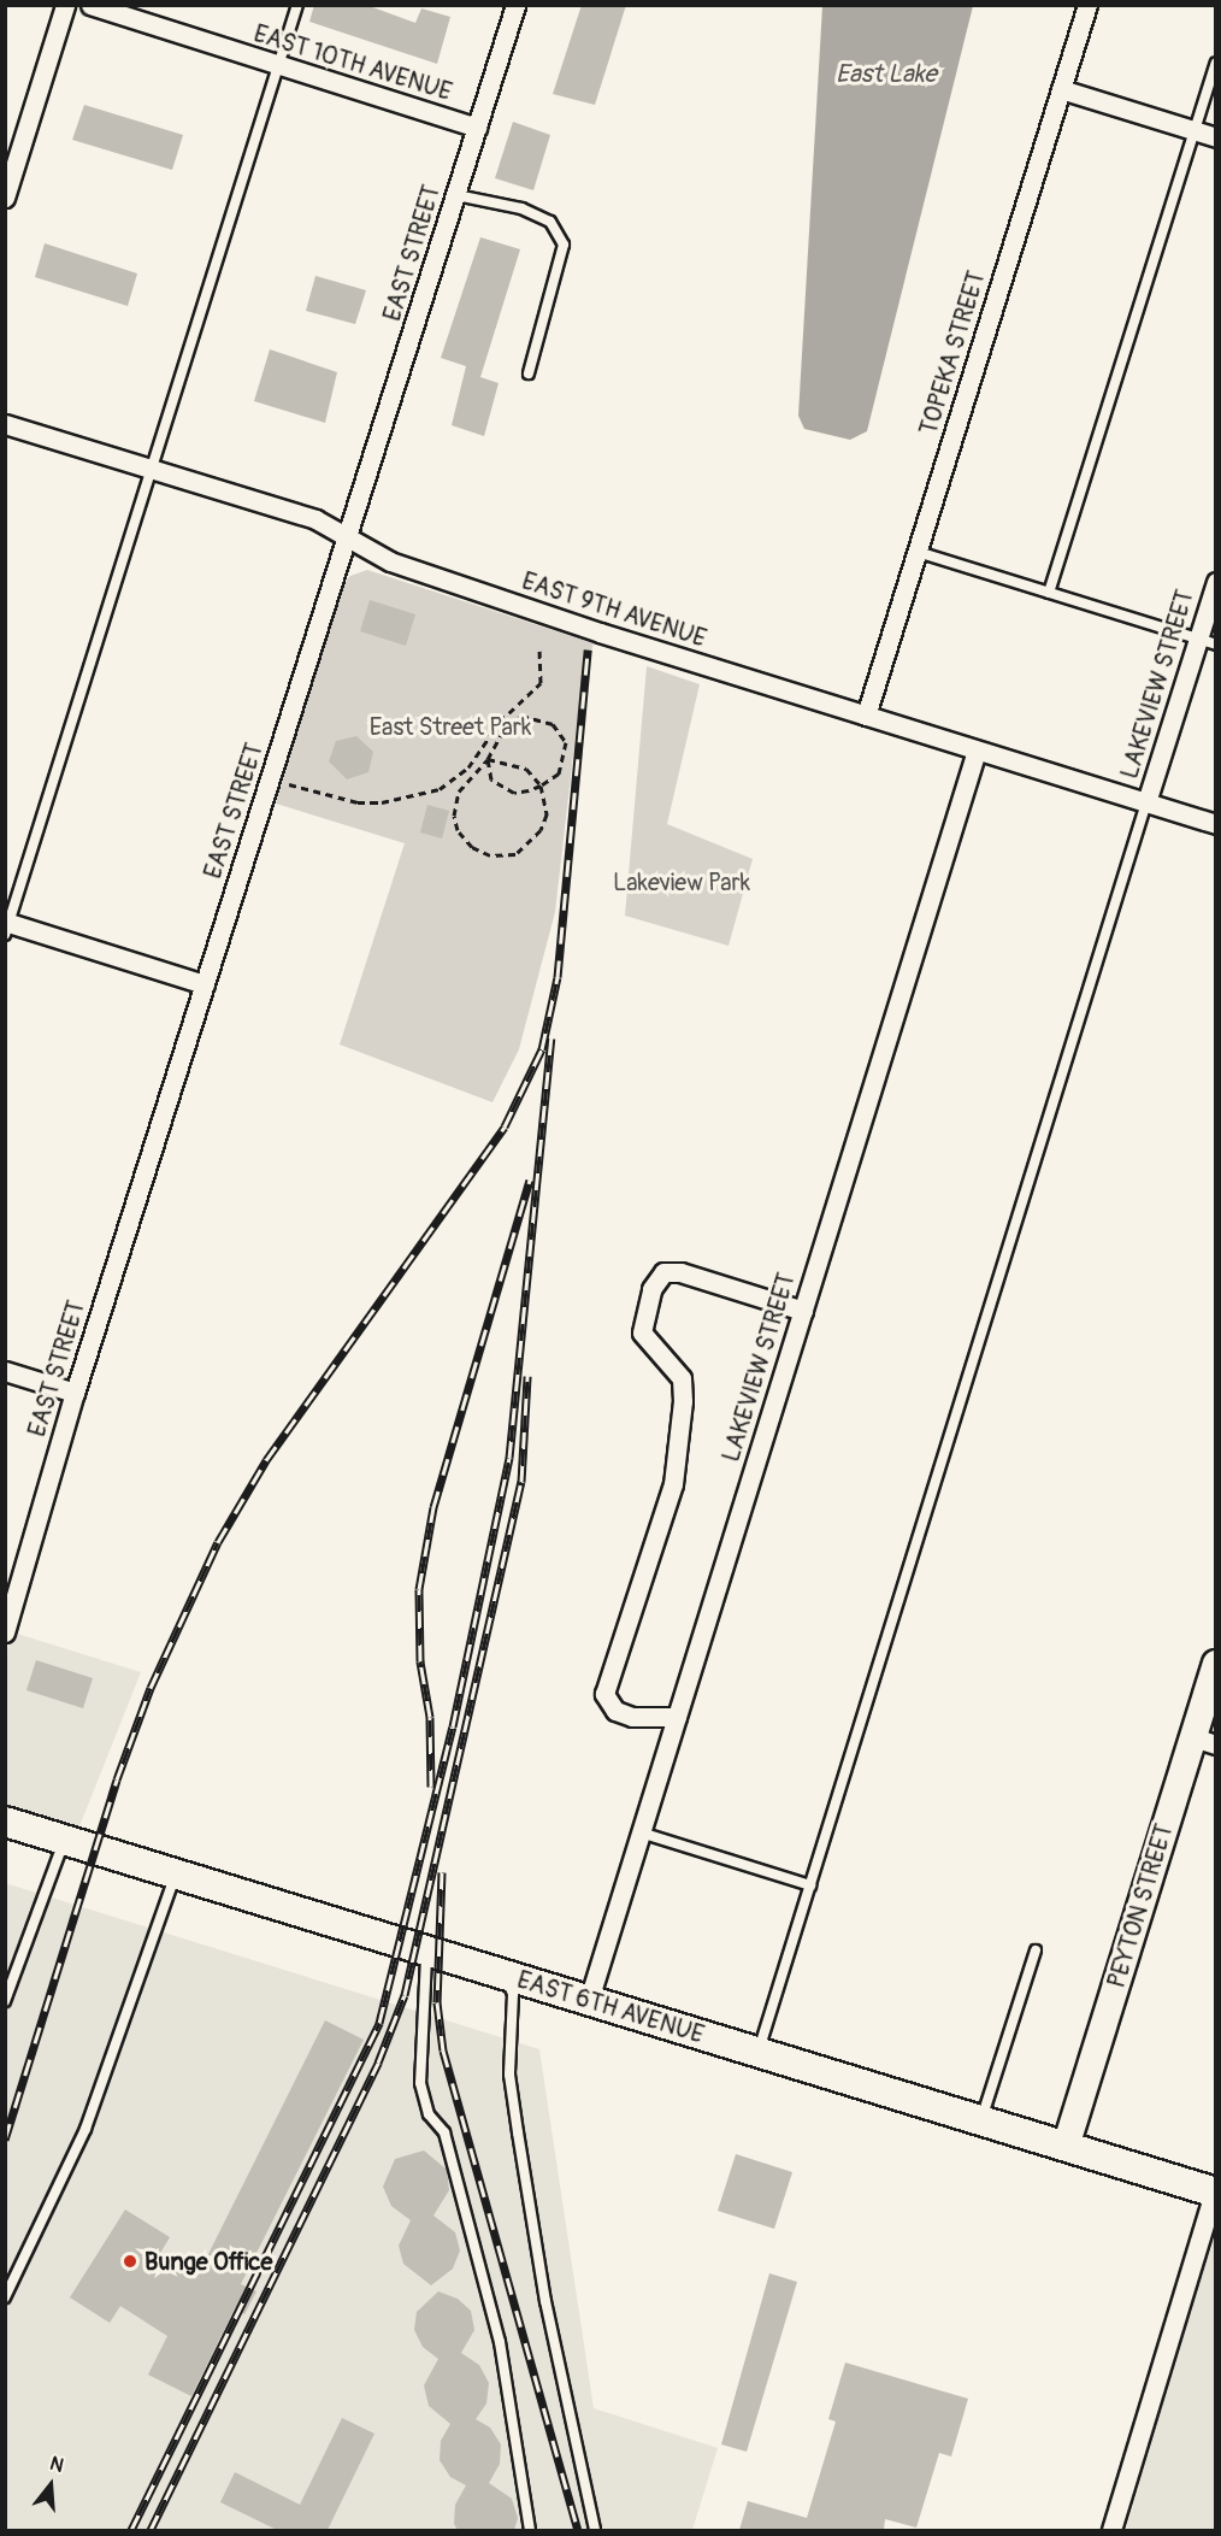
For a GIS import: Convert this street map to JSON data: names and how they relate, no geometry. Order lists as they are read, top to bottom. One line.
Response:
{"streets":{"main road":["EAST 6TH AVENUE"],"street":["EAST 10TH AVENUE","EAST STREET","TOPEKA STREET","EAST 9TH AVENUE","LAKEVIEW STREET","PEYTON STREET"]},"crossings":[["EAST 10TH AVENUE","EAST STREET"],["EAST STREET","EAST 9TH AVENUE"],["TOPEKA STREET","EAST 9TH AVENUE"],["EAST 9TH AVENUE","LAKEVIEW STREET"],["LAKEVIEW STREET","EAST 6TH AVENUE"],["PEYTON STREET","EAST 6TH AVENUE"]],"water":["East Lake"],"parks":["East Street Park","Lakeview Park"],"places":["Bunge Office"],"north":"top"}
